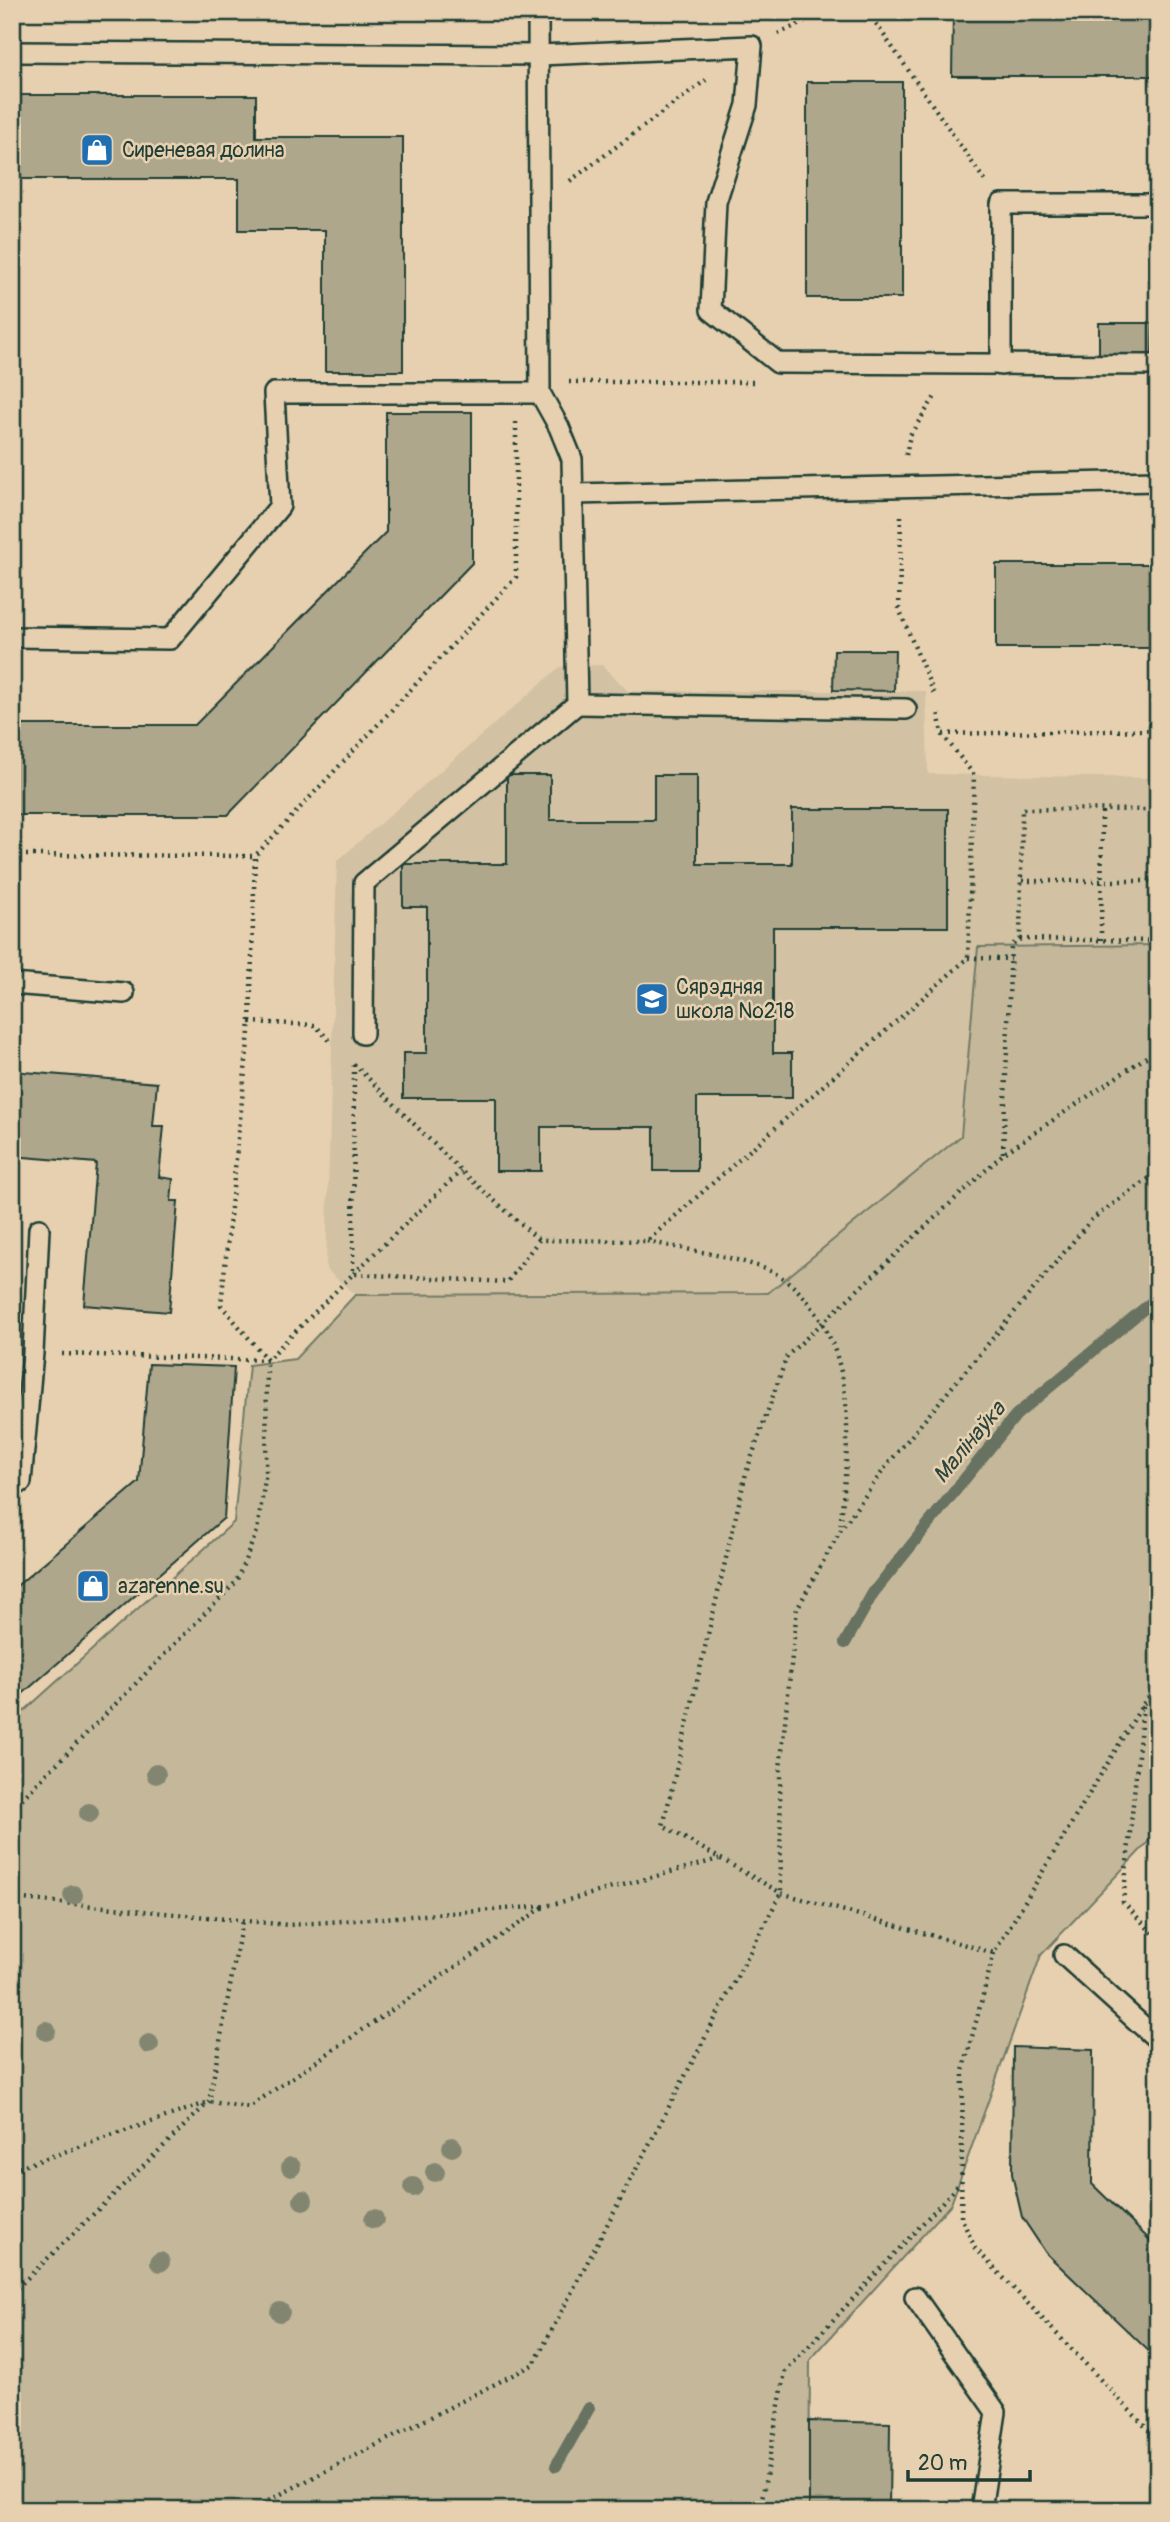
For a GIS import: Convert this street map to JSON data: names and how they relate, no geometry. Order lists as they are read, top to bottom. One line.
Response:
{"water":["Малінаўка"],"places":{"shop":["Сиреневая долина","azarenne.su"],"school or university":["Сярэдняя школа №218"]},"scale_bar":"20 m"}
